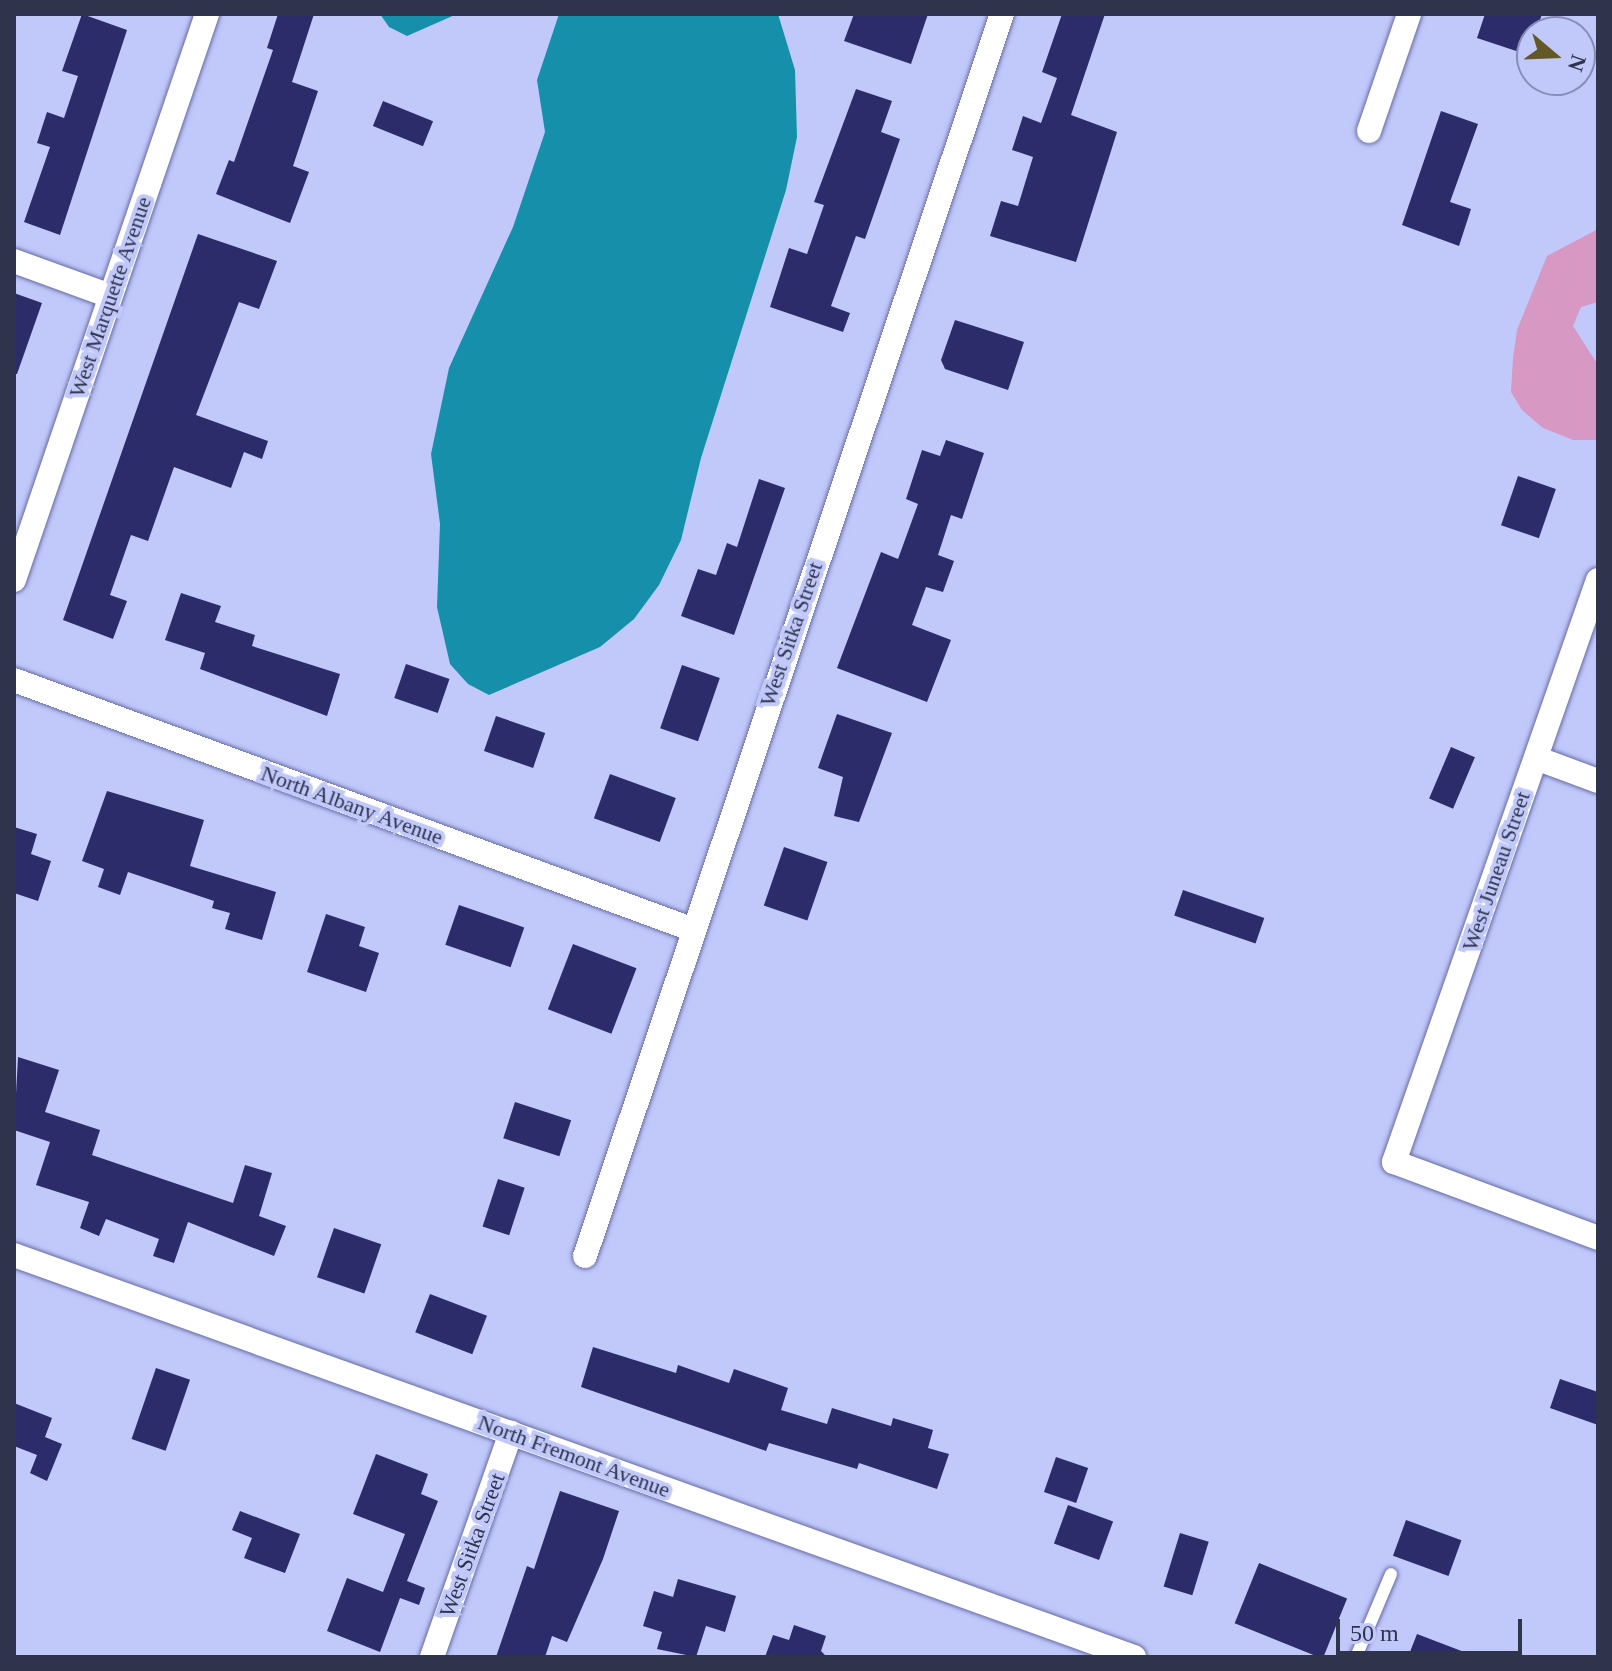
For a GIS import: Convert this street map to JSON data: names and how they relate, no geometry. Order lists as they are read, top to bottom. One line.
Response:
{"streets":{"street":["West Marquette Avenue","West Sitka Street","North Albany Avenue","West Juneau Street","North Fremont Avenue"]},"crossings":[["West Sitka Street","North Albany Avenue"],["West Sitka Street","North Fremont Avenue"]],"scale_bar":"50 m","north":"right"}
